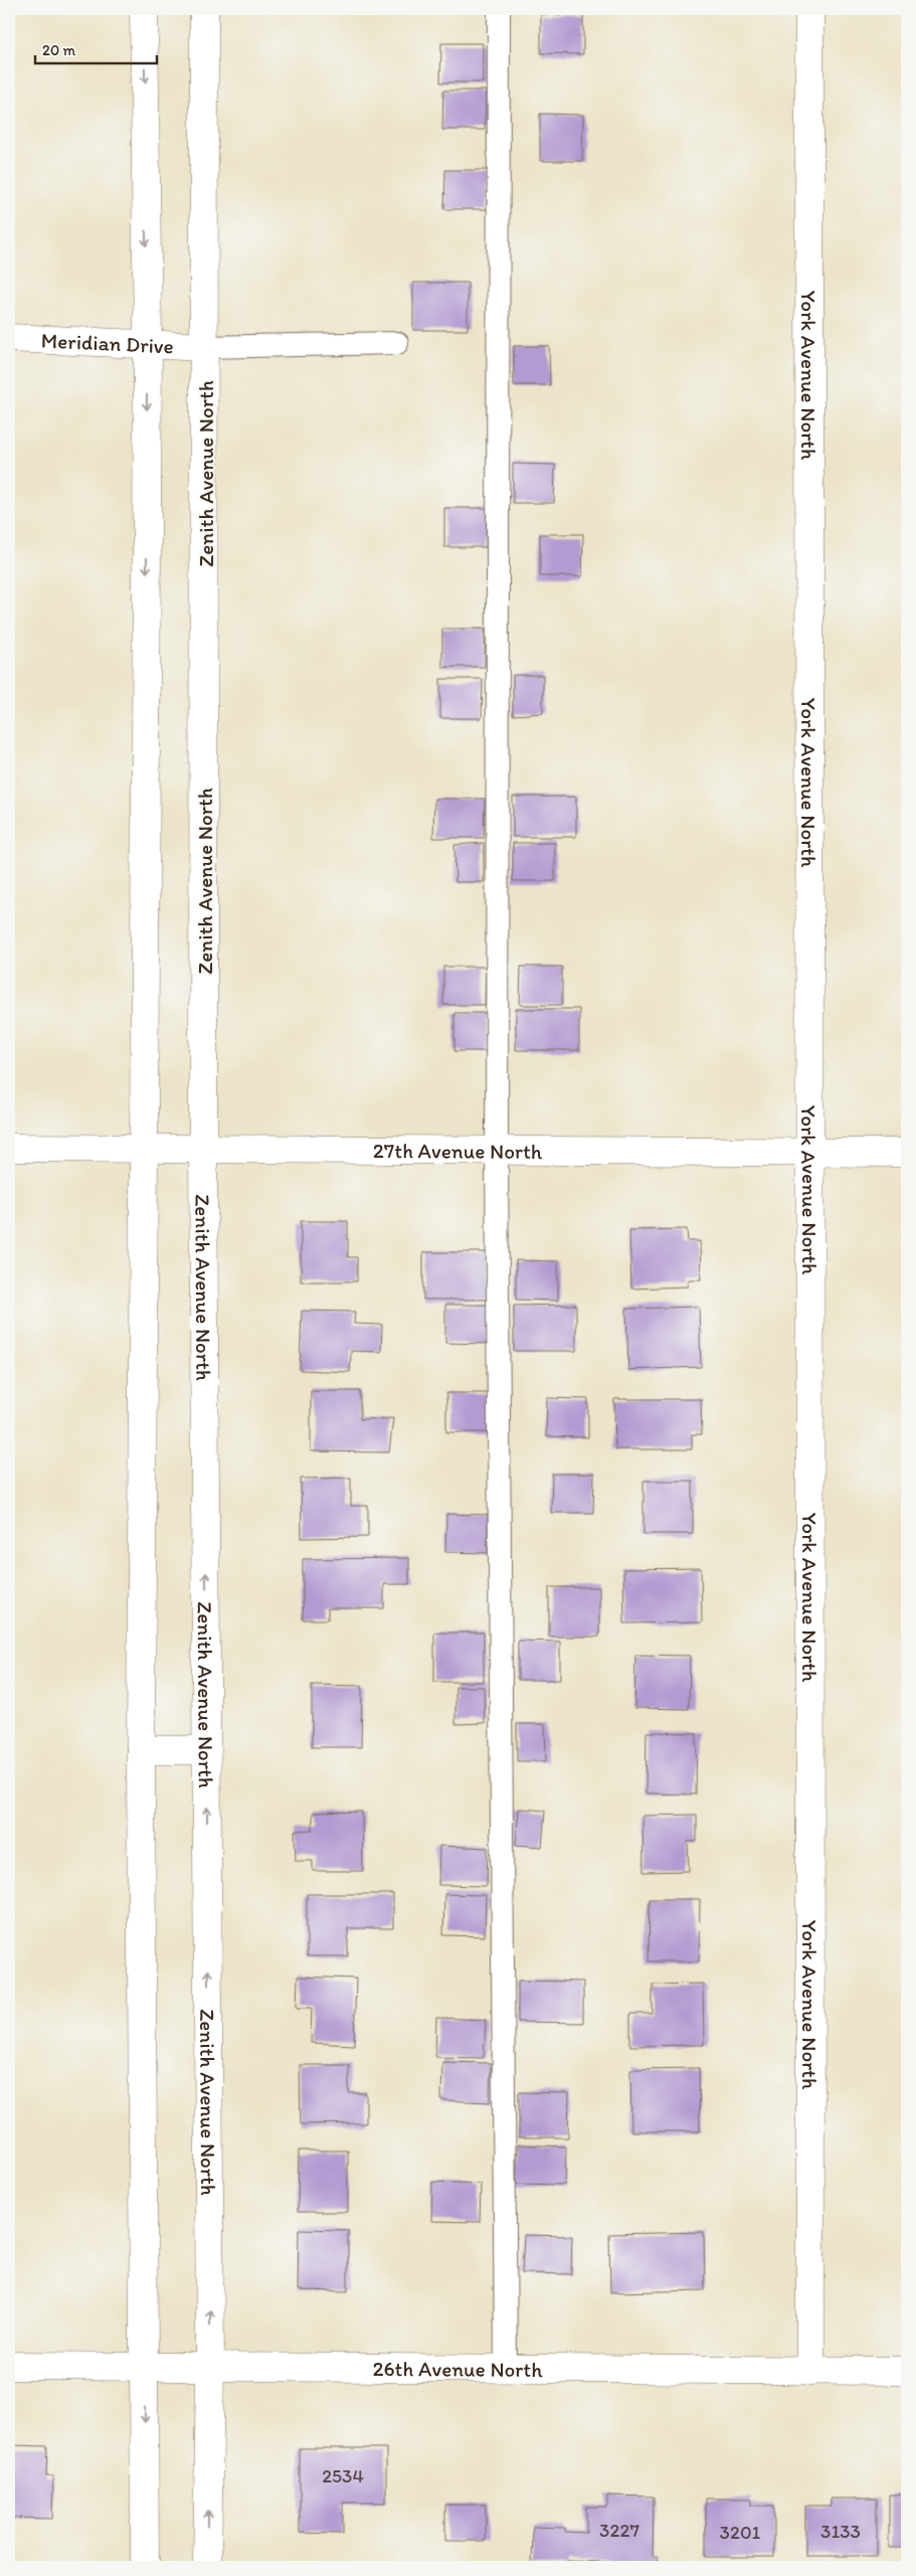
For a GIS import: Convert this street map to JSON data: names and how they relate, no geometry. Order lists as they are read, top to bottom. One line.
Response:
{"streets":{"street":["Meridian Drive","York Avenue North","Zenith Avenue North","27th Avenue North","26th Avenue North"]},"crossings":[["Meridian Drive","Zenith Avenue North"],["York Avenue North","27th Avenue North"],["York Avenue North","26th Avenue North"],["Zenith Avenue North","27th Avenue North"],["Zenith Avenue North","26th Avenue North"]],"house_numbers":["2534","3227","3133","3201"],"scale_bar":"20 m"}
